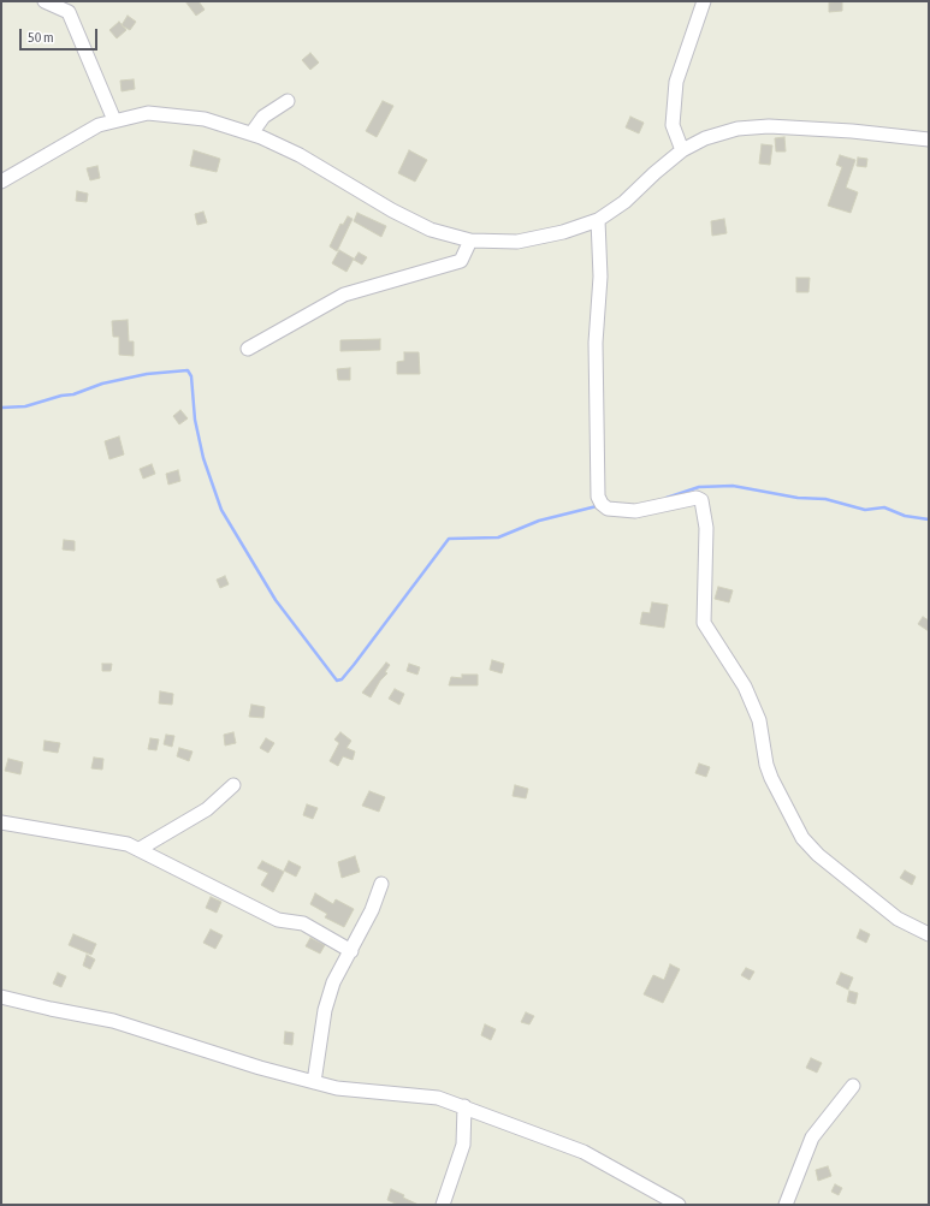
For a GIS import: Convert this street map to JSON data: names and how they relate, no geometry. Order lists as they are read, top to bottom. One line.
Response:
{"scale_bar":"50 m"}
